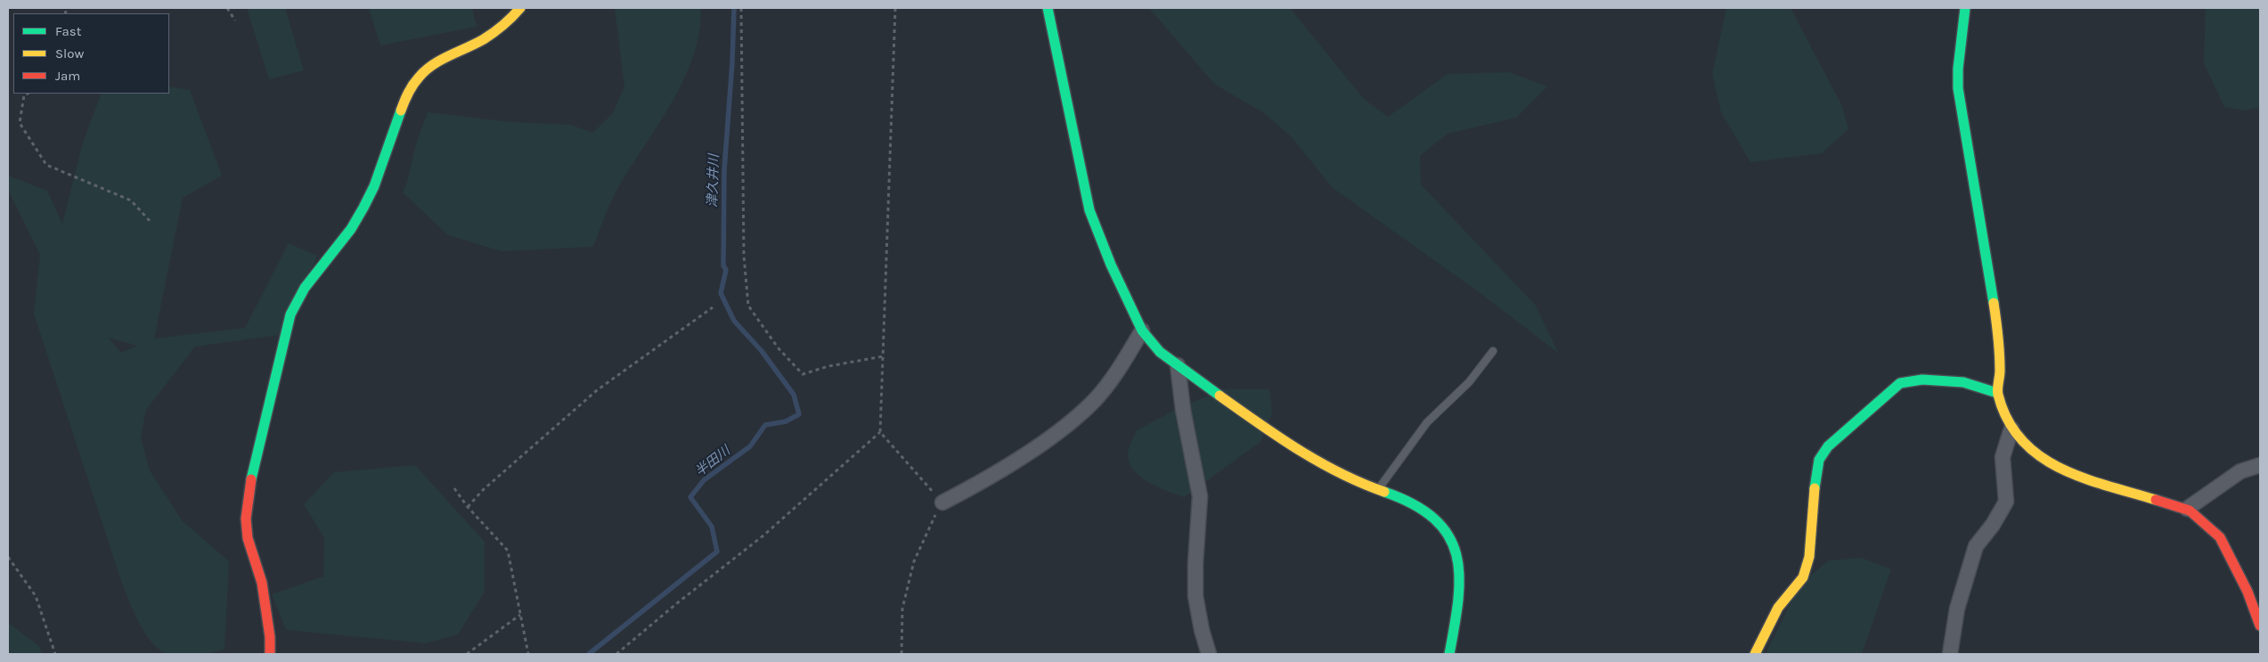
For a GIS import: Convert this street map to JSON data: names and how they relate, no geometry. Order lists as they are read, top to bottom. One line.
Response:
{"water":["津久井川","半田川"],"legend":["Fast","Slow","Jam"]}
